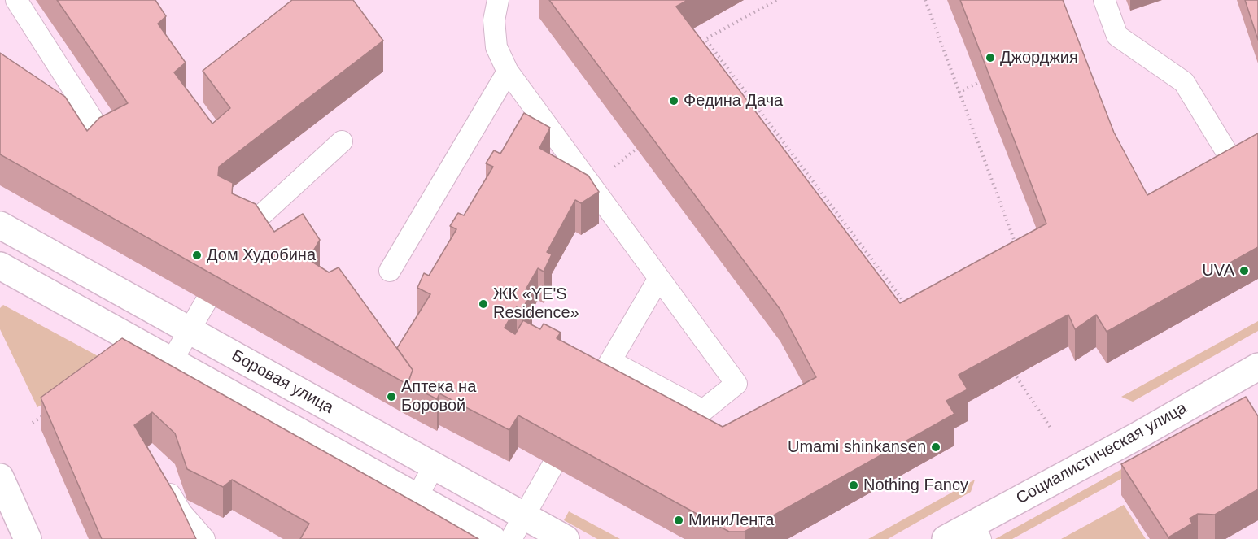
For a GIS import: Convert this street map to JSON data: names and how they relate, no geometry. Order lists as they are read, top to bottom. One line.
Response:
{"streets":{"street":["Боровая улица","Социалистическая улица"]},"places":["Джорджия","Федина Дача","Дом Худобина","UVA","ЖК «YE'S Residence»","Аптека на Боровой","Umami shinkansen","Nothing Fancy","МиниЛента"]}
